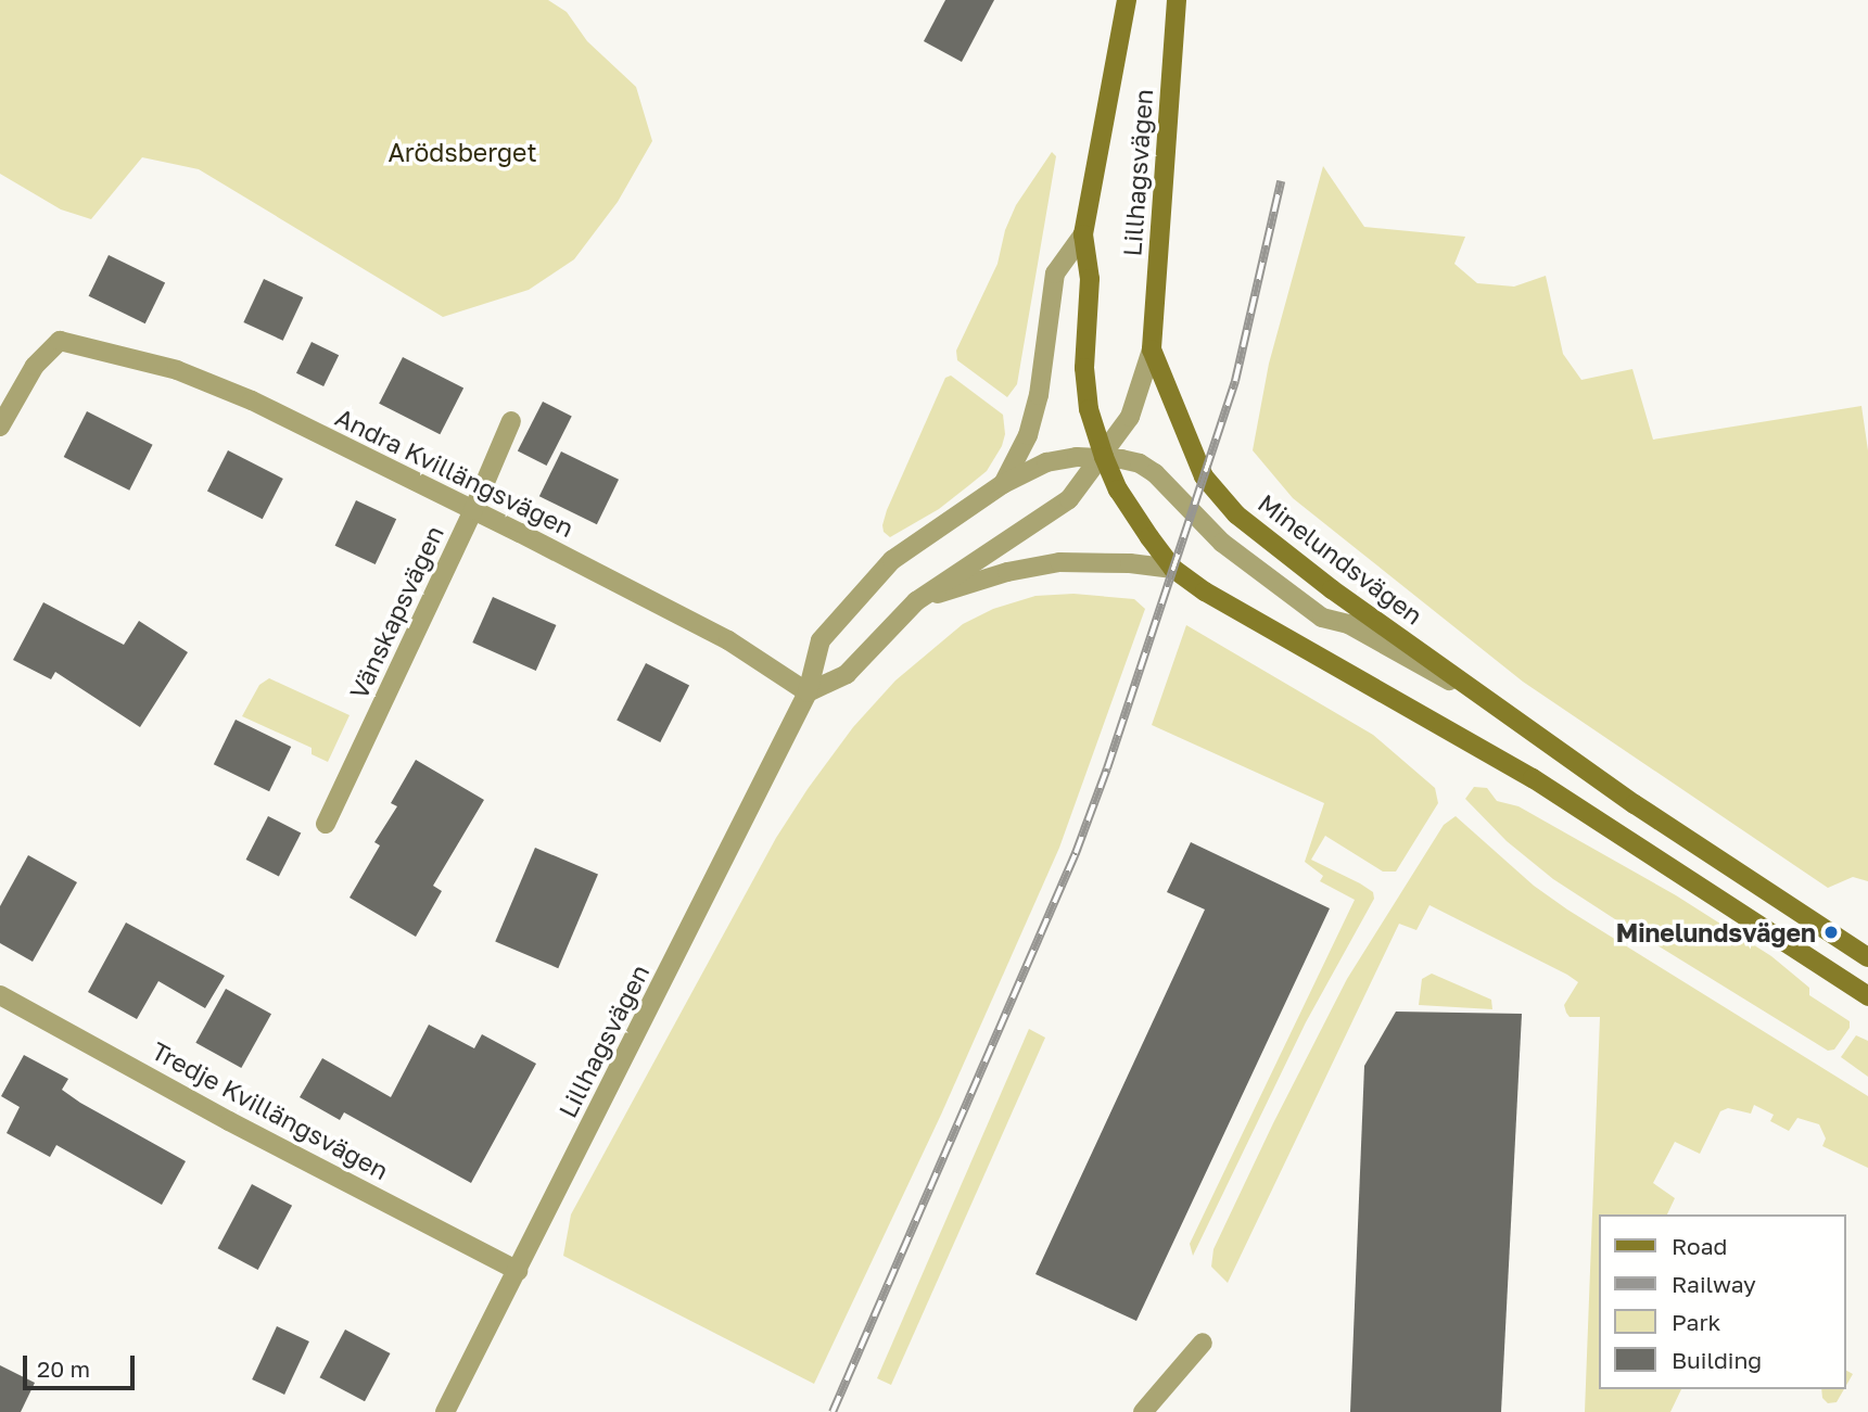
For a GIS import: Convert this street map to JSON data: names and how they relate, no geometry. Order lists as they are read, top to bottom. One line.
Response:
{"streets":{"main road":["Lillhagsvägen","Minelundsvägen"],"street":["Andra Kvillängsvägen","Vänskapsvägen","Tredje Kvillängsvägen"]},"crossings":[["Lillhagsvägen","Andra Kvillängsvägen"],["Lillhagsvägen","Minelundsvägen"],["Lillhagsvägen","Tredje Kvillängsvägen"],["Andra Kvillängsvägen","Vänskapsvägen"]],"parks":["Arödsberget"],"places":["Minelundsvägen"],"legend":["Road","Railway","Park","Building"],"scale_bar":"20 m"}
